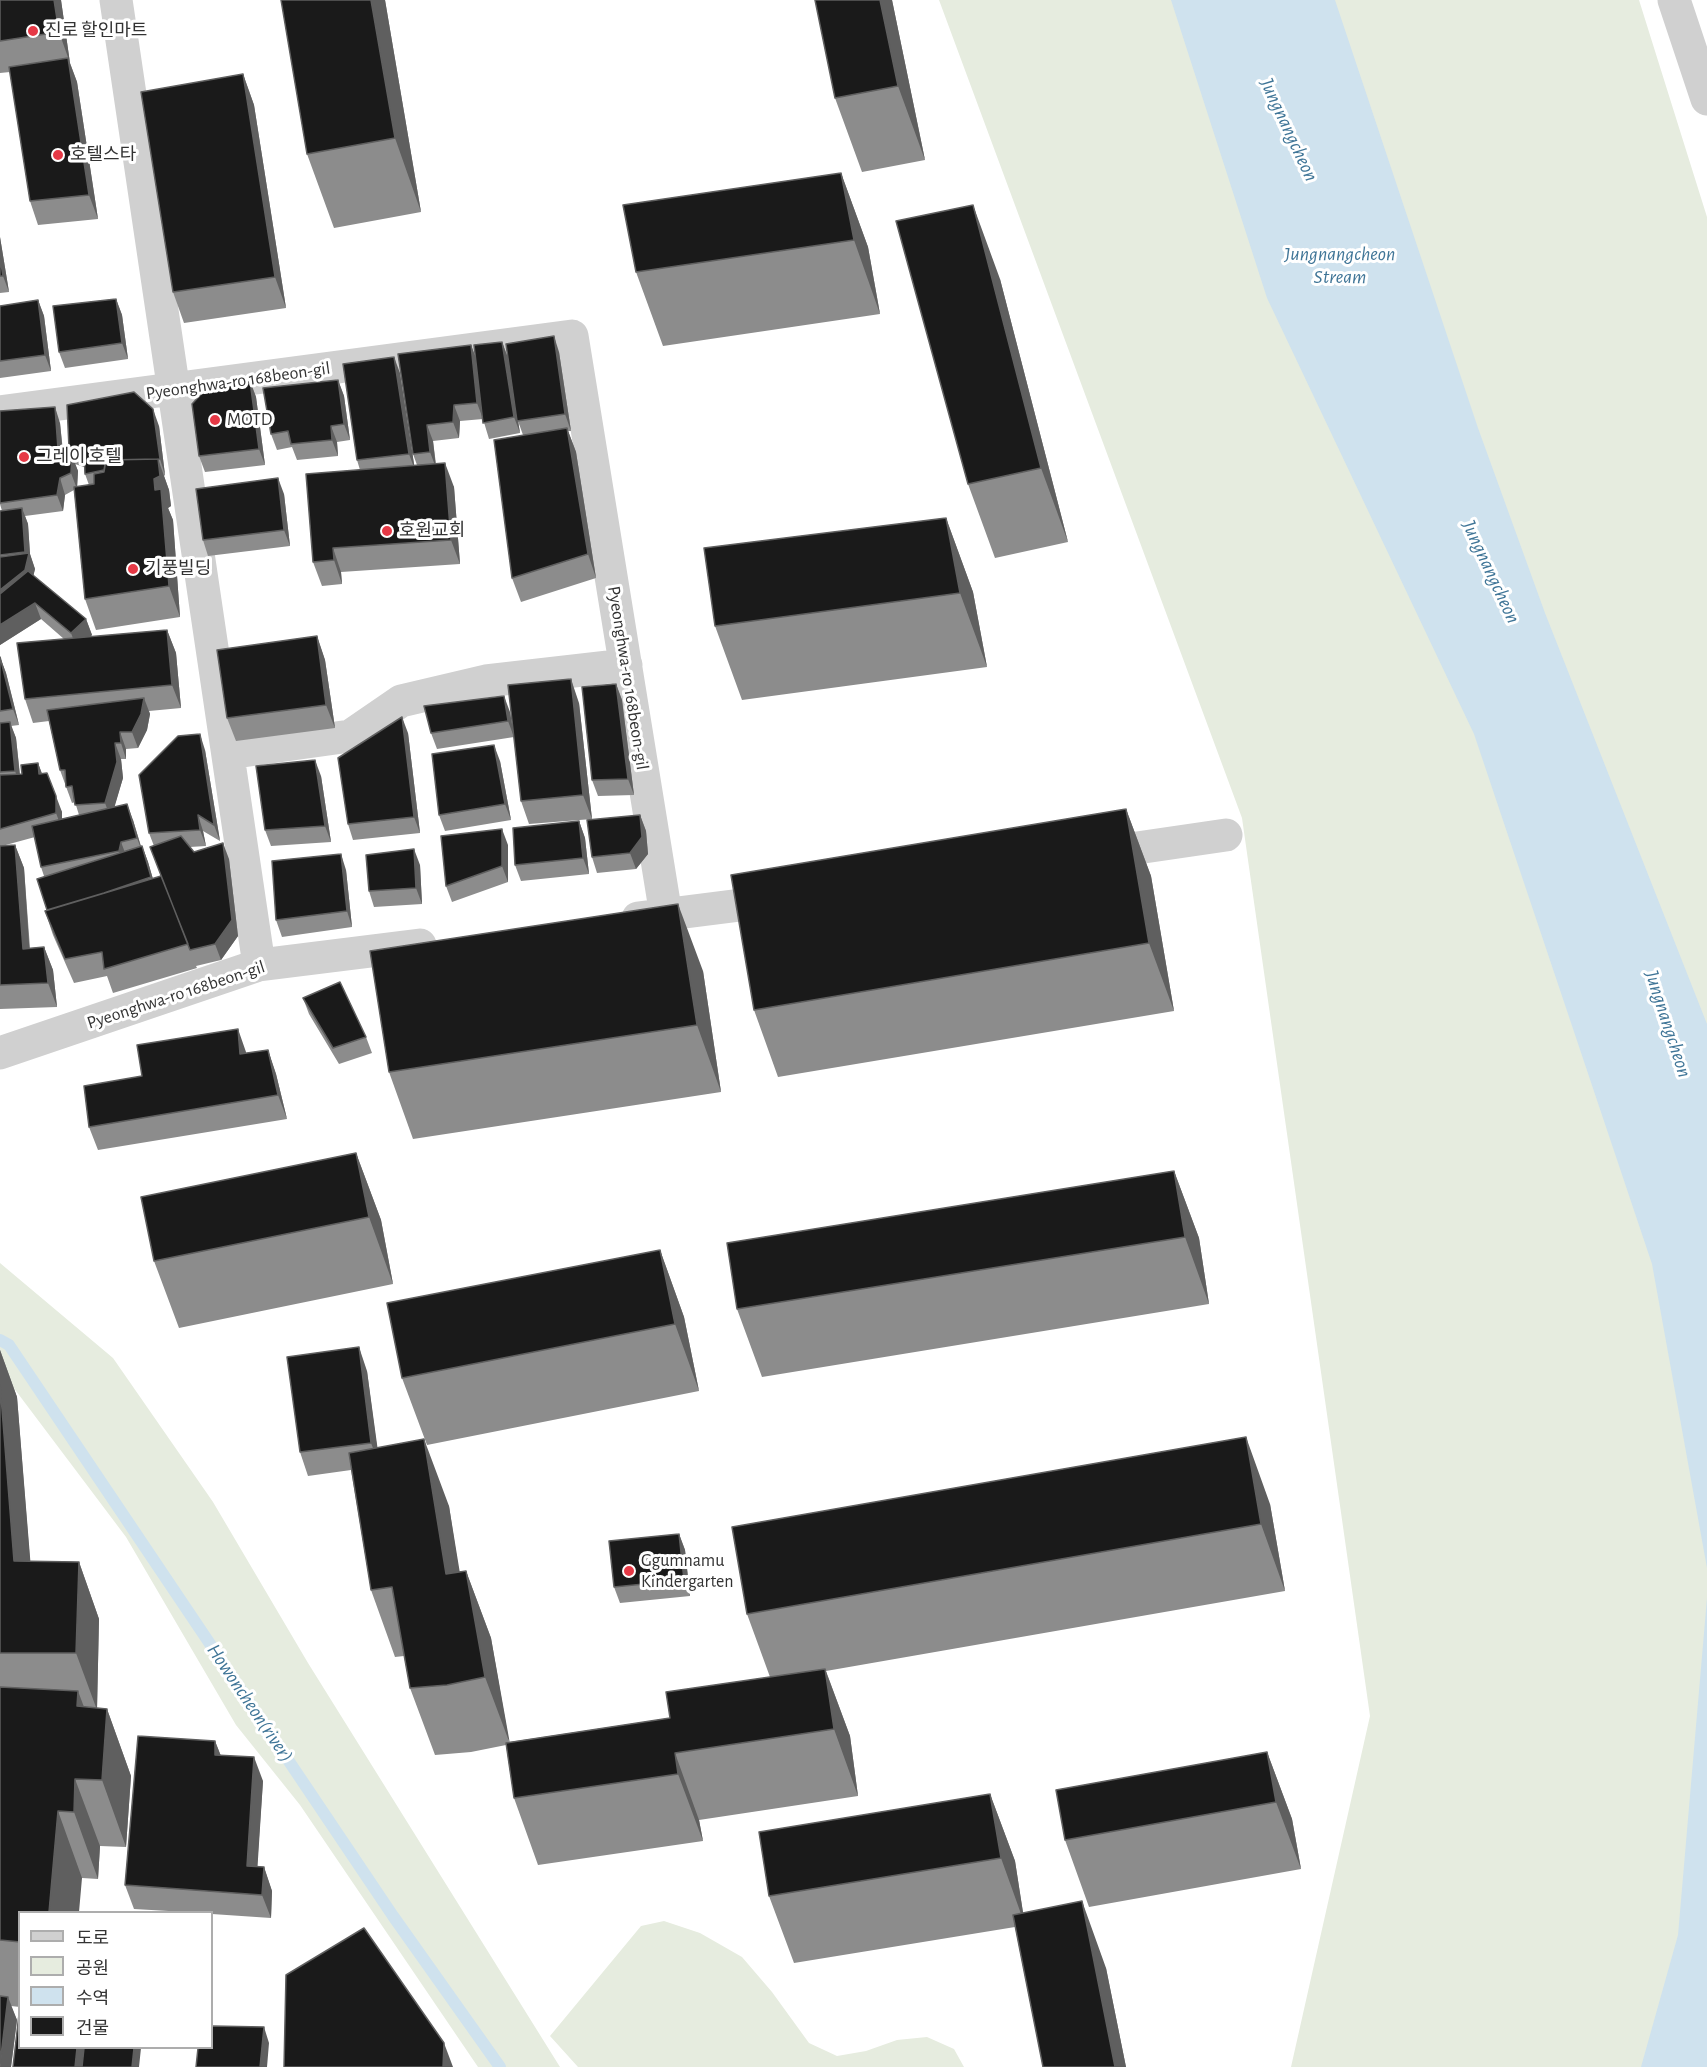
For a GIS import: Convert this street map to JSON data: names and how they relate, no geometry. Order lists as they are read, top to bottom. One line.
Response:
{"streets":{"street":["Pyeonghwa-ro 168beon-gil"]},"water":["Jungnangcheon","Jungnangcheon Stream","Howoncheon(river)"],"places":["진로 할인마트","호텔스타","MOTD","그레이 호텔","호원교회","기풍빌딩","Ggumnamu Kindergarten"],"legend":["도로","공원","수역","건물"]}
